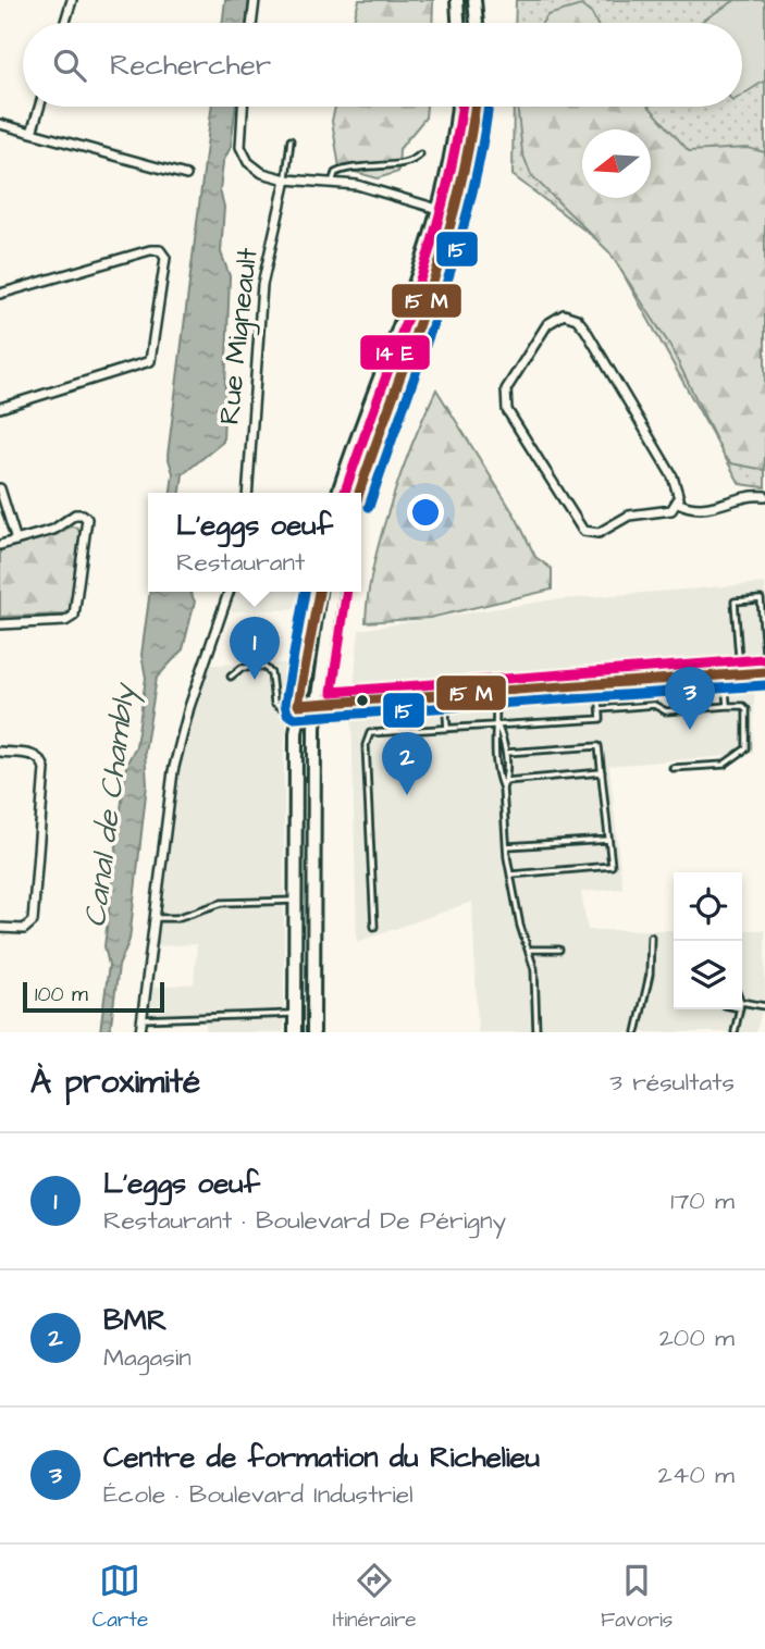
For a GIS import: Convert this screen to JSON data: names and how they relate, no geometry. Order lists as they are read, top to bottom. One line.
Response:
{"streets":{"street":["Rue Migneault"]},"water":["Canal de Chambly"],"lines":["transit line 15"],"scale_bar":"100 m","north":"left","page":{"search":"Rechercher","popup":["L'eggs oeuf","Restaurant"],"pins":["1","3","2"],"scale":"100 m","heading":["À proximité","3 résultats"],"list":[{"mark":"1","name":"L'eggs oeuf","note":"Restaurant · Boulevard De Périgny","value":"170 m"},{"mark":"2","name":"BMR","note":"Magasin","value":"200 m"},{"mark":"3","name":"Centre de formation du Richelieu","note":"École · Boulevard Industriel","value":"240 m"}],"nav":["Carte","Itinéraire","Favoris"]}}
